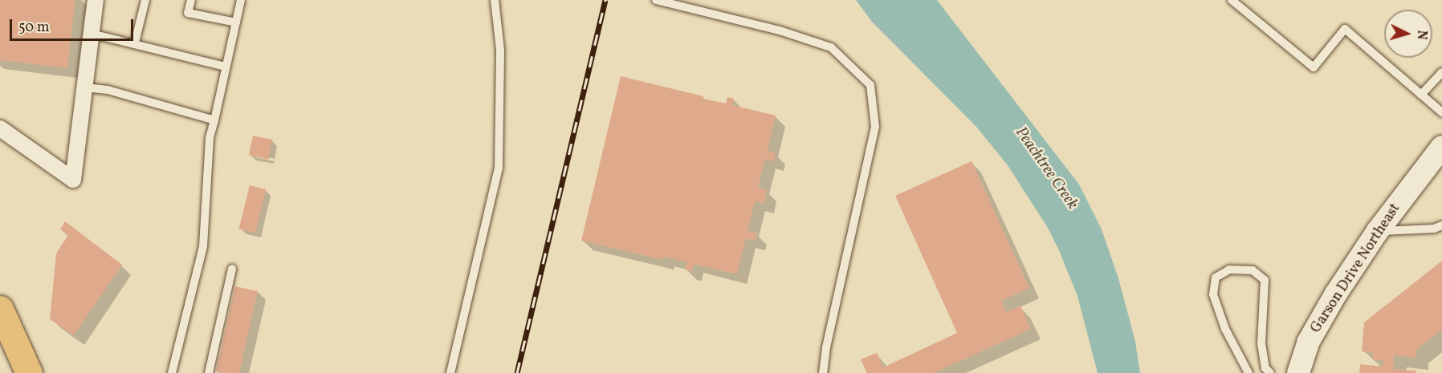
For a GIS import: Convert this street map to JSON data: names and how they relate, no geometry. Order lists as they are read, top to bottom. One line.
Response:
{"streets":{"main road":["Garson Drive Northeast"]},"water":["Peachtree Creek"],"scale_bar":"50 m","north":"right"}
